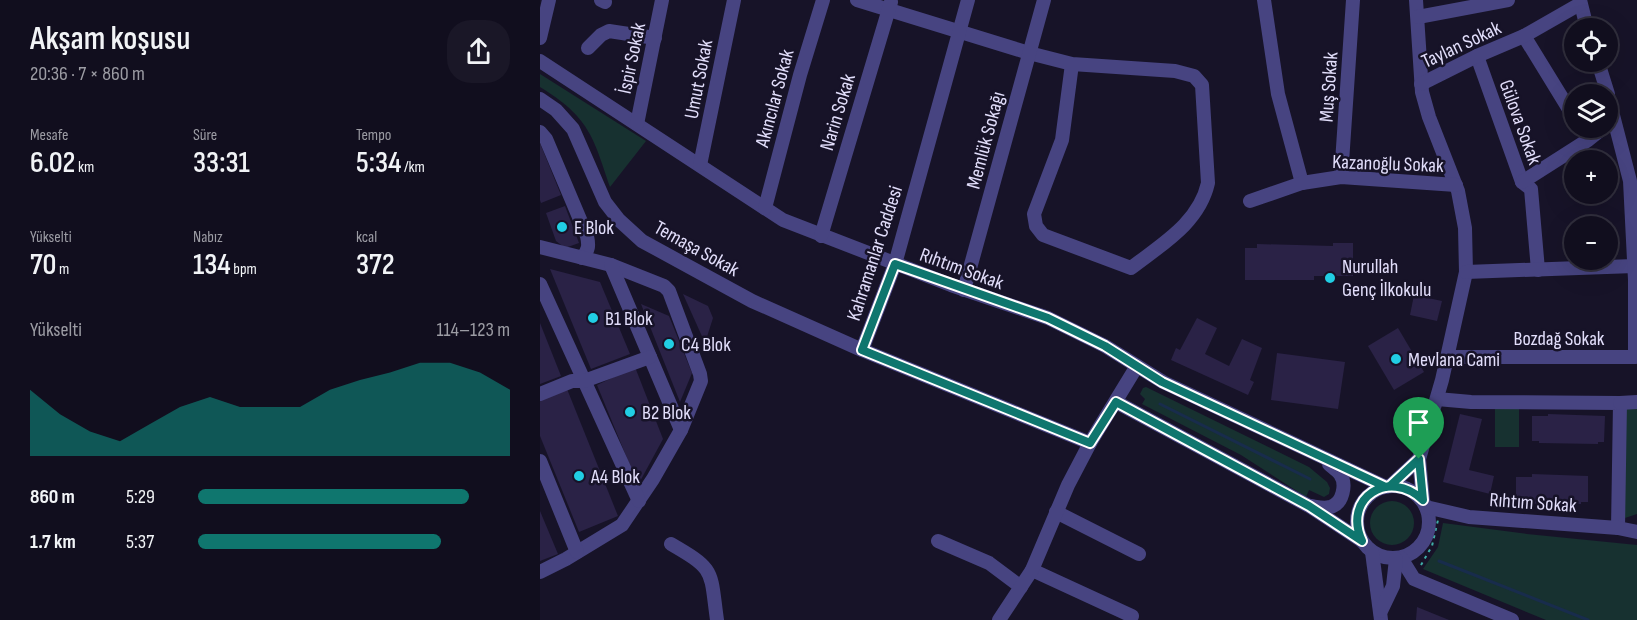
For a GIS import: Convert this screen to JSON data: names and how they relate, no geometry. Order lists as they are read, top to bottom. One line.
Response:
{"streets":{"street":["Taylan Sokak","İspir Sokak","Umut Sokak","Muş Sokak","Akıncılar Sokak","Narin Sokak","Gülova Sokak","Memlük Sokağı","Kazanoğlu Sokak","Temaşa Sokak","Kahramanlar Caddesi","Rıhtım Sokak","Bozdağ Sokak"]},"crossings":[["Taylan Sokak","Gülova Sokak"],["İspir Sokak","Rıhtım Sokak"],["Umut Sokak","Rıhtım Sokak"],["Muş Sokak","Kazanoğlu Sokak"],["Akıncılar Sokak","Rıhtım Sokak"],["Narin Sokak","Rıhtım Sokak"],["Memlük Sokağı","Rıhtım Sokak"],["Temaşa Sokak","Kahramanlar Caddesi"],["Kahramanlar Caddesi","Rıhtım Sokak"]],"places":["E Blok","Nurullah Genç İlkokulu","B1 Blok","C4 Blok","Mevlana Cami","B2 Blok","A4 Blok"],"page":{"heading":["Akşam koşusu","20:36 · 7 × 860 m"],"map_buttons":["+","−"],"stats":[["Mesafe","6.02 km"],["Süre","33:31"],["Tempo","5:34 /km"],["Yükselti","70 m"],["Nabız","134 bpm"],["kcal","372"]],"chart":["Yükselti","114–123 m"],"list":[{"name":"860 m","note":"5:29"},{"name":"1.7 km","note":"5:37"}]}}
